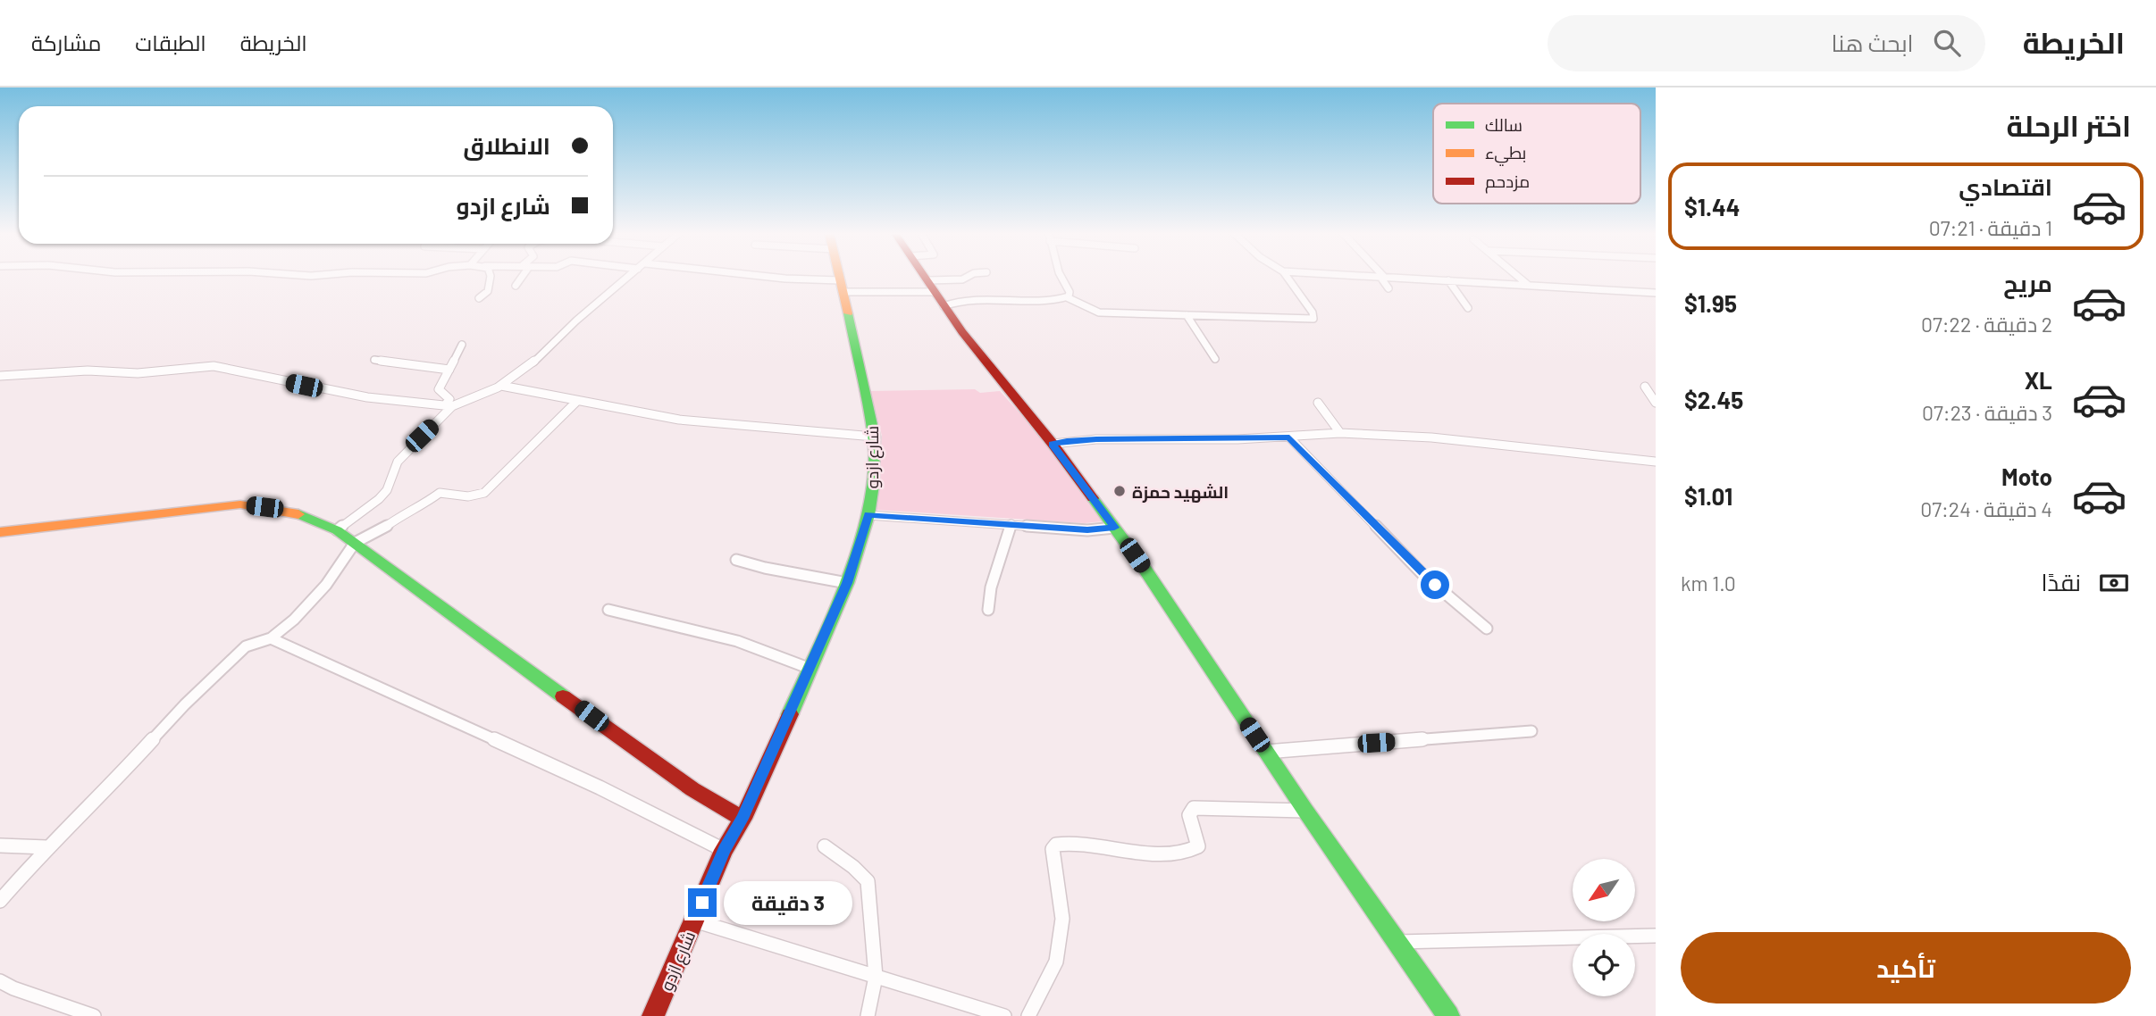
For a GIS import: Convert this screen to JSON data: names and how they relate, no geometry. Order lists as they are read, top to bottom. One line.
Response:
{"streets":{"street":["شارع ازدو"]},"places":["الشهيد حمزة"],"legend":["سالك","بطيء","مزدحم"],"north":"bottom left","page":{"header":"الخريطة","search":"ابحث هنا","nav":["الخريطة","الطبقات","مشاركة"],"heading":"اختر الرحلة","banner":["الانطلاق","شارع ازدو"],"list":[{"name":"اقتصادي","note":"1 دقيقة · 07:21","value":"$1.44"},{"name":"مريح","note":"2 دقيقة · 07:22","value":"$1.95"},{"name":"XL","note":"3 دقيقة · 07:23","value":"$2.45"},{"name":"Moto","note":"4 دقيقة · 07:24","value":"$1.01"}],"pay":["نقدًا","1.0 km"],"bubble":"3 دقيقة","buttons":"تأكيد"}}
